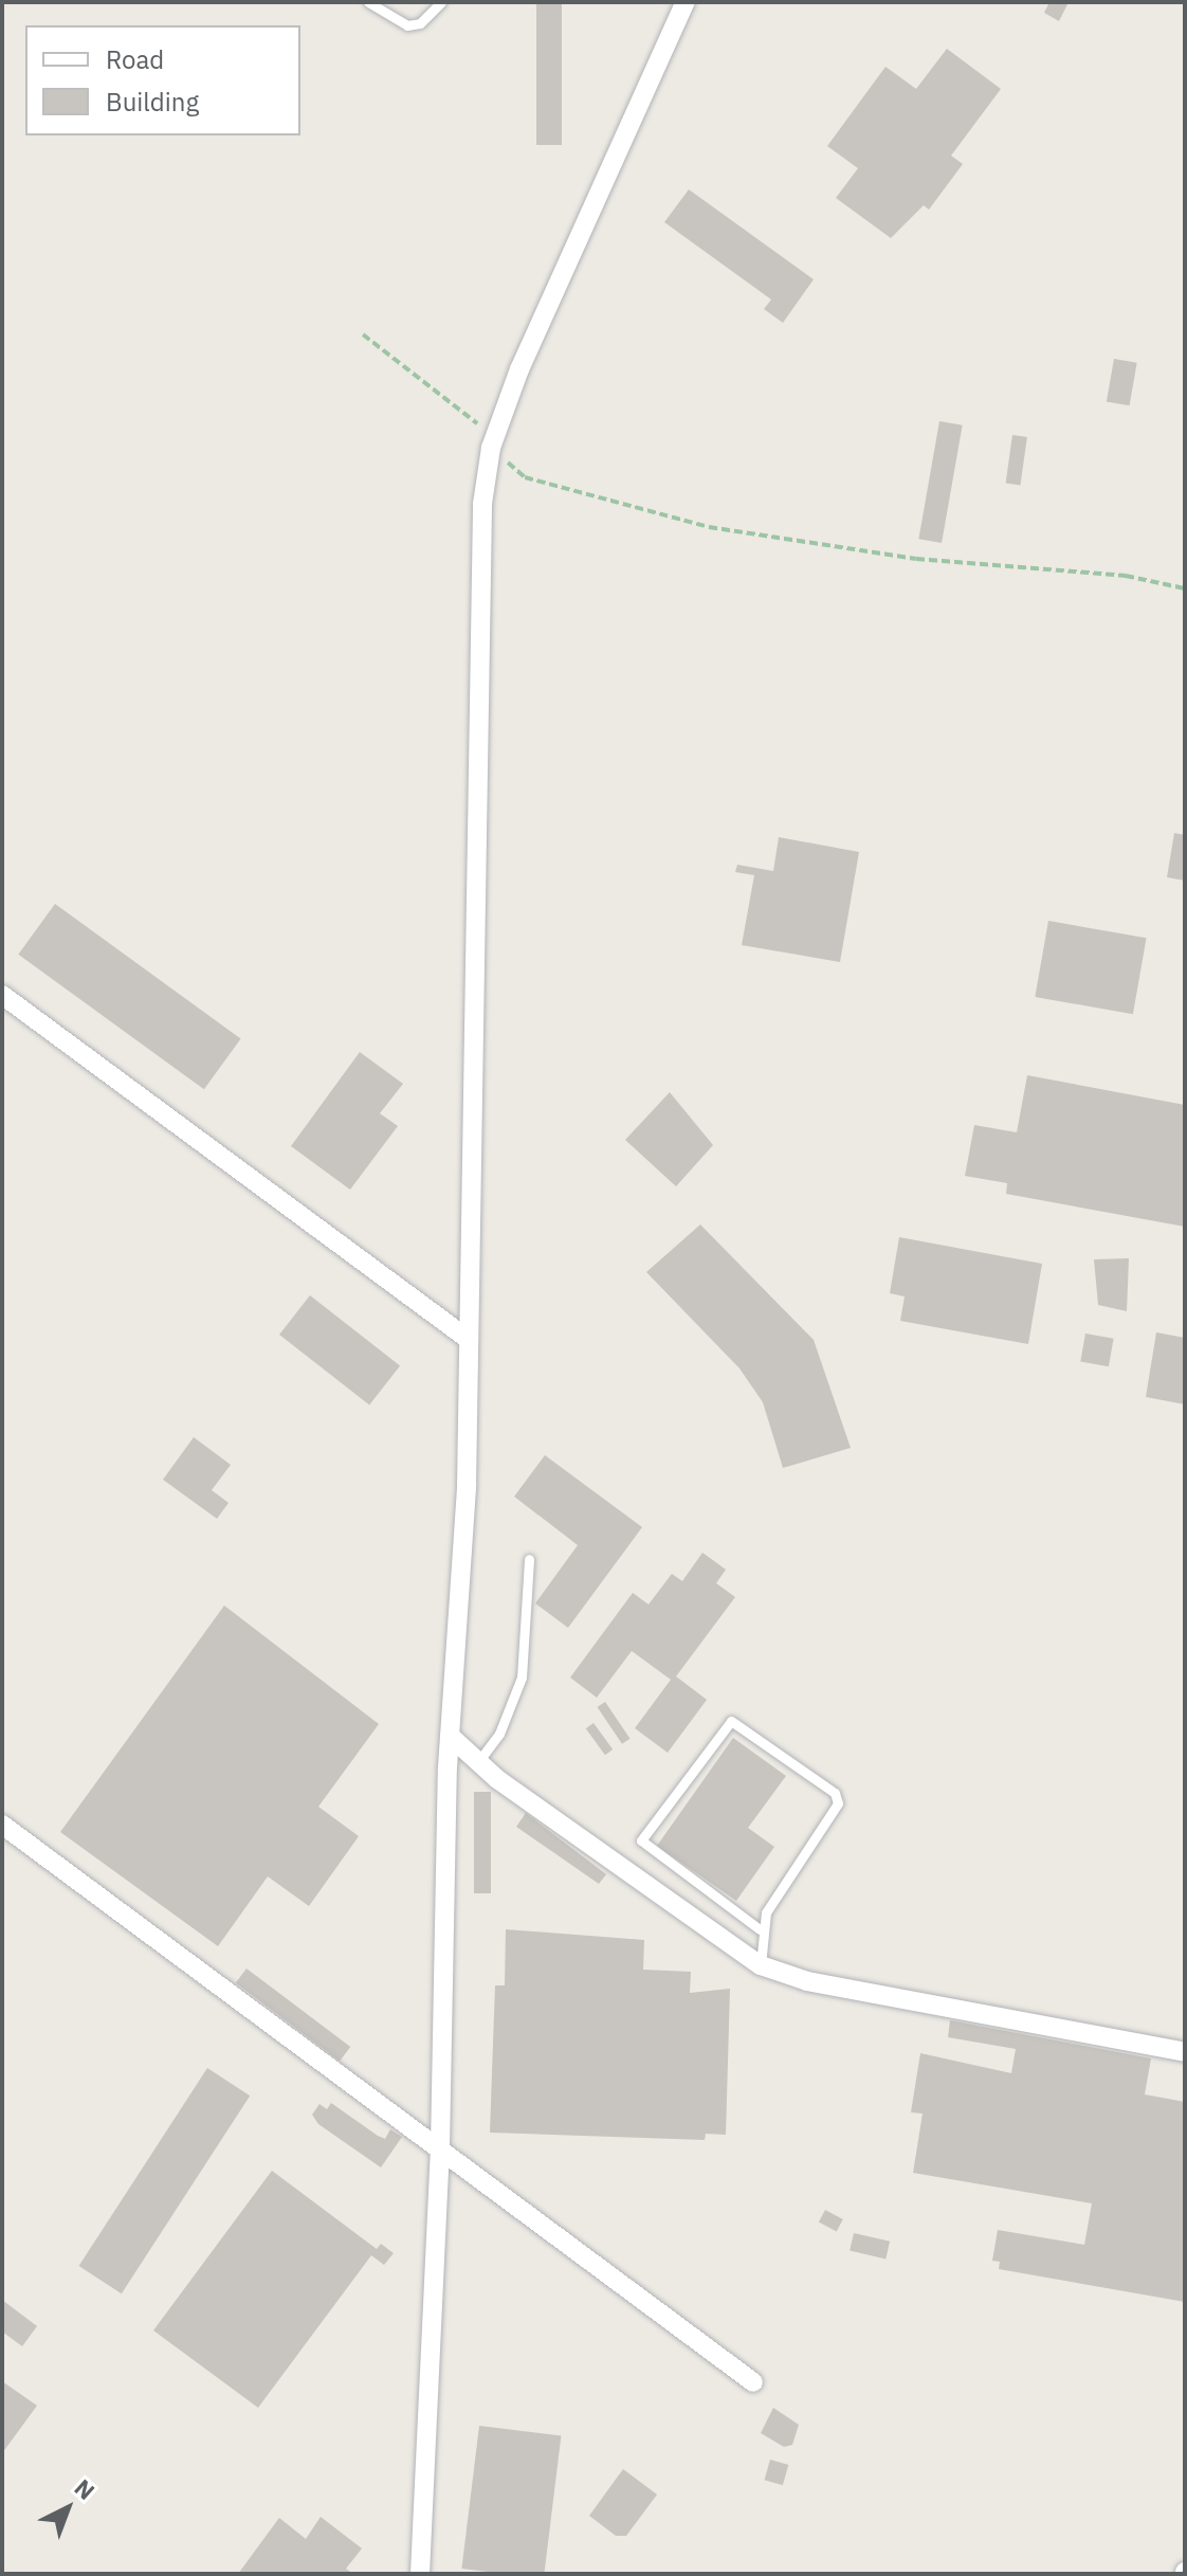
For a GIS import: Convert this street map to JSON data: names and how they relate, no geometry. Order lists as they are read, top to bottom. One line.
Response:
{"legend":["Road","Building"],"north":"top right"}
